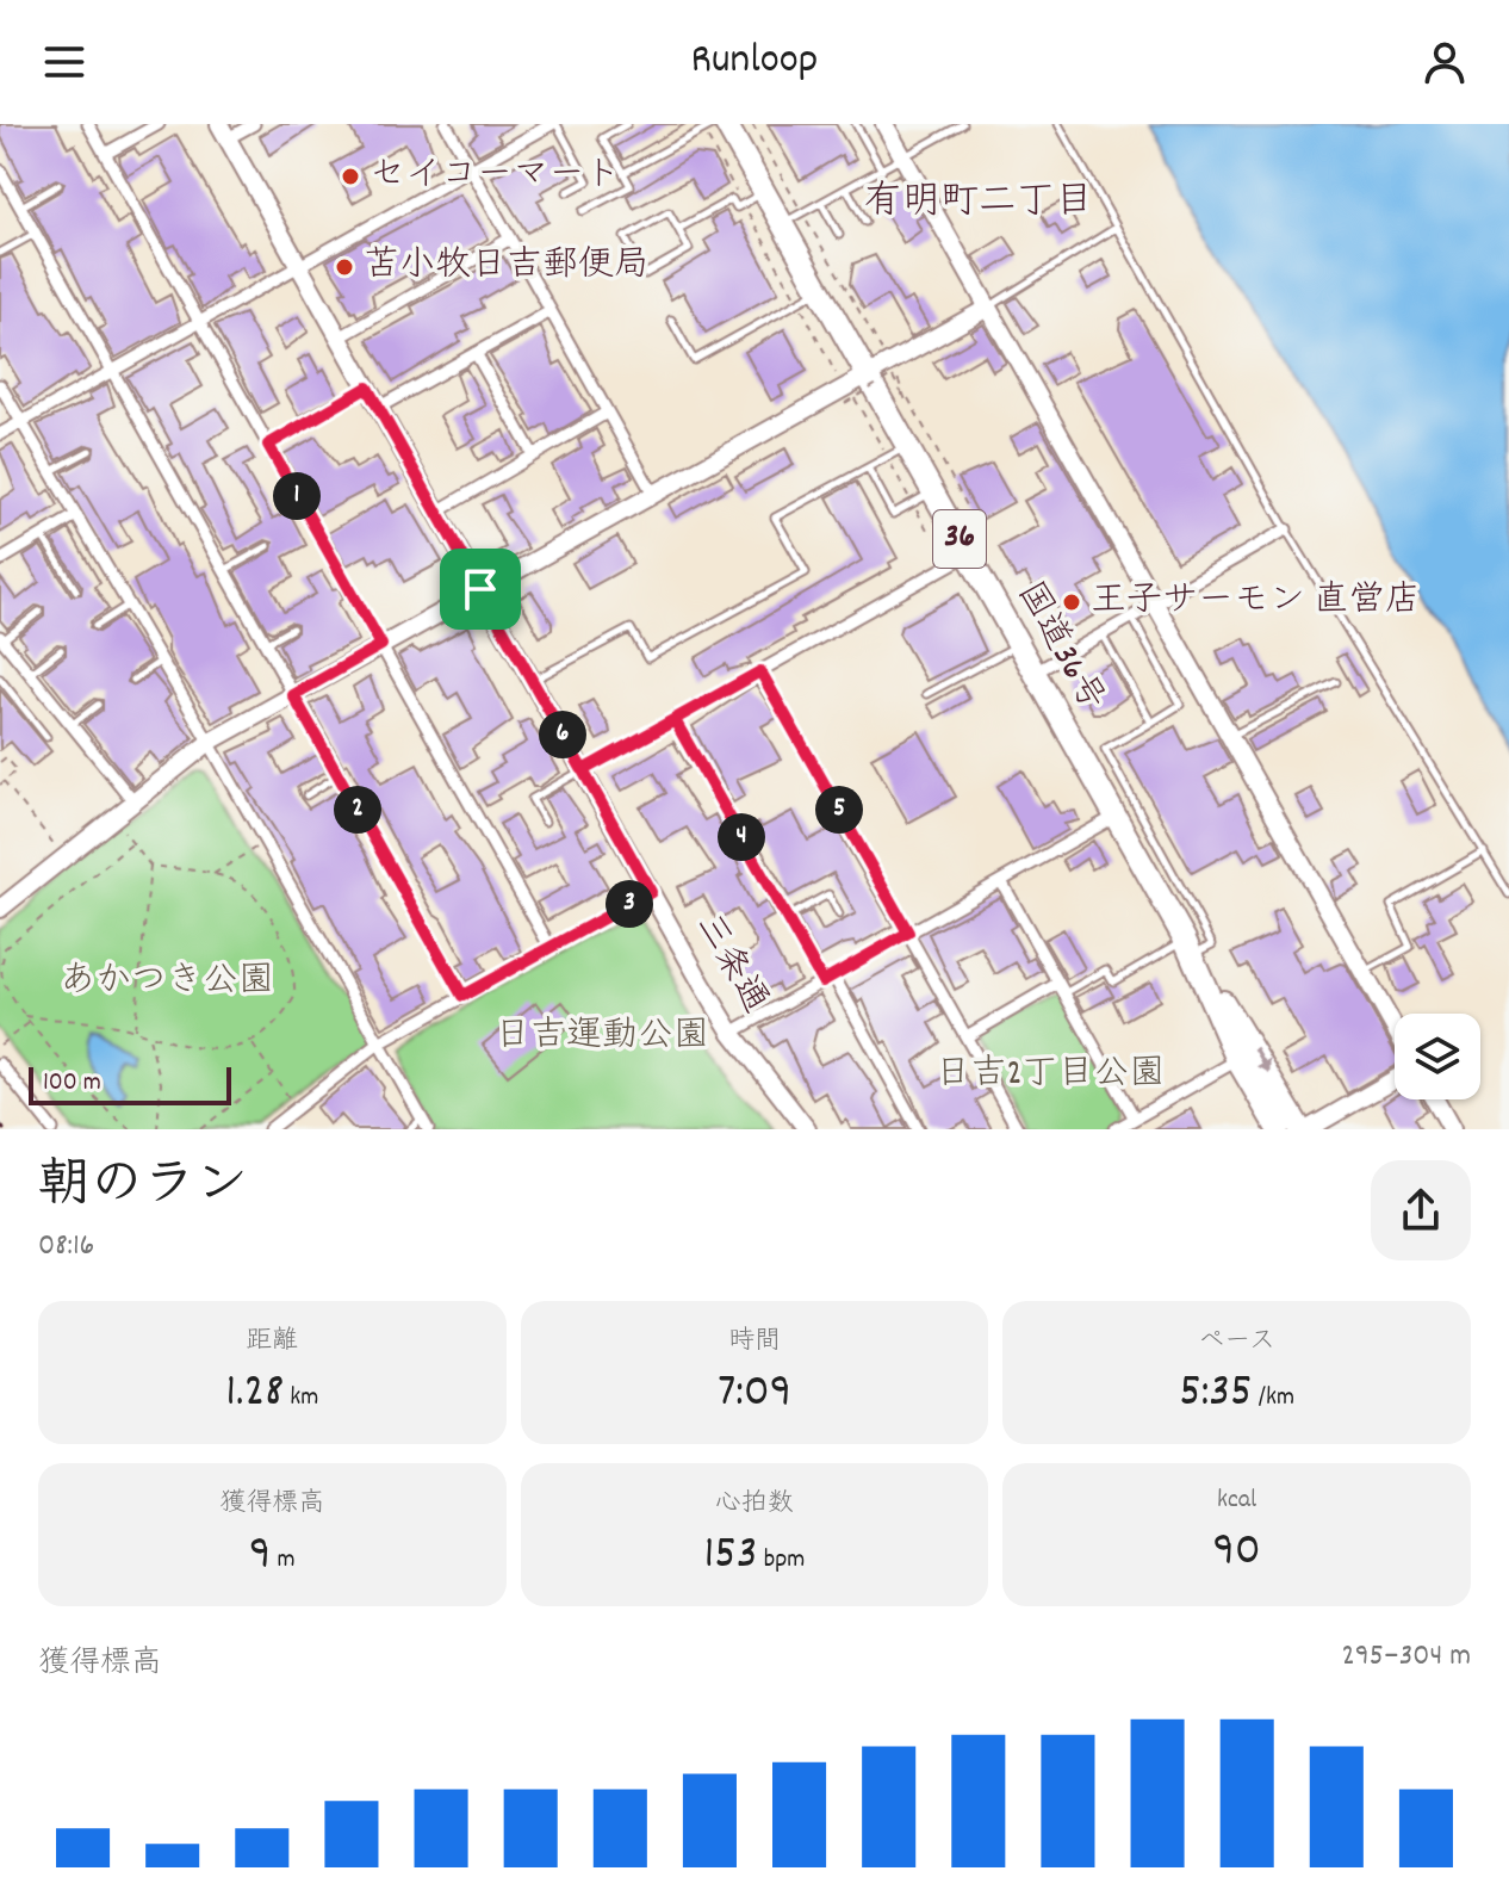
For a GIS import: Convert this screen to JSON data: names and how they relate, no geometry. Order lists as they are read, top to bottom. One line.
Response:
{"streets":{"highway":["36","国道36号"],"street":["三条通"]},"districts":["有明町二丁目"],"parks":["あかつき公園","日吉運動公園","日吉2丁目公園"],"places":["セイコーマート","苫小牧日吉郵便局","王子サーモン 直営店"],"scale_bar":"100 m","page":{"header":"Runloop","pins":["1","6","2","5","4","3"],"scale":"100 m","heading":["朝のラン","08:16"],"stats":[["距離","1.28 km"],["時間","7:09"],["ペース","5:35 /km"],["獲得標高","9 m"],["心拍数","153 bpm"],["kcal","90"]],"chart":["獲得標高","295–304 m"]}}
